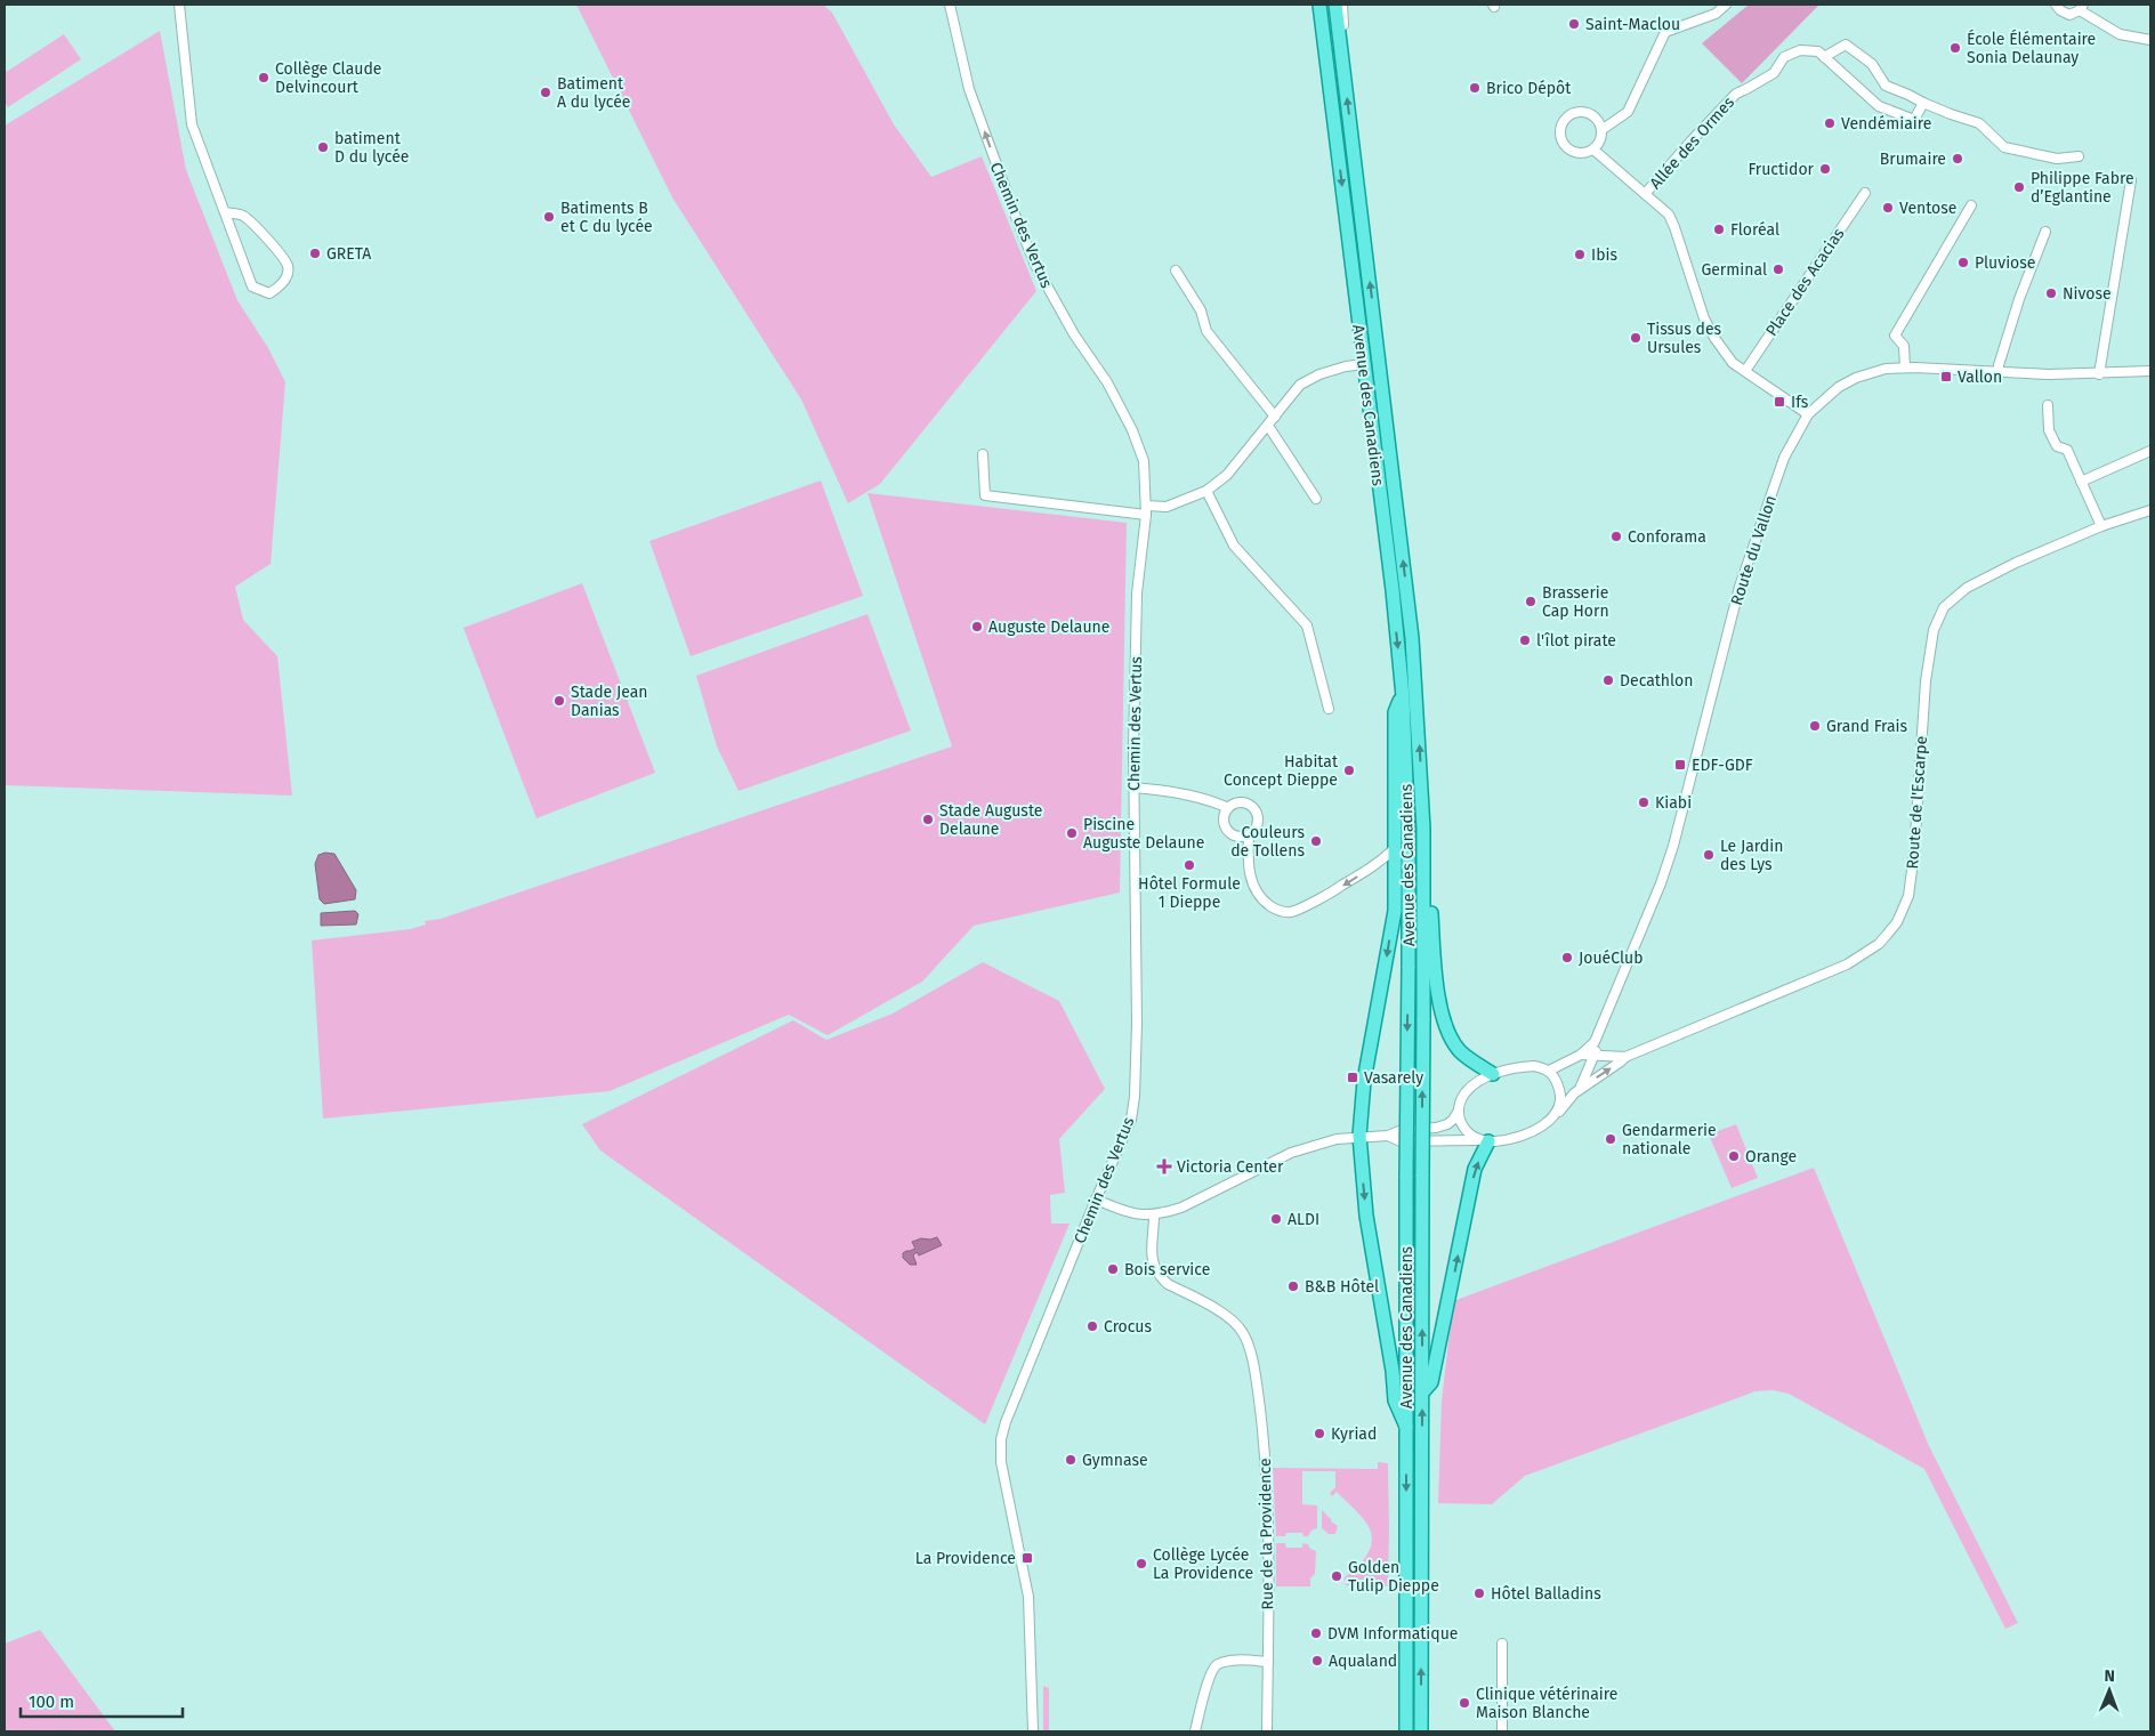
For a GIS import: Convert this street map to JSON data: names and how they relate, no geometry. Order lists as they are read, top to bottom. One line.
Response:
{"streets":{"main road":["Avenue des Canadiens"],"street":["Allée des Ormes","Chemin des Vertus","Place des Acacias","Route du Vallon","Route de l'Escarpe","Rue de la Providence"]},"places":{"other":["Saint-Maclou","École Élémentaire Sonia Delaunay","Collège Claude Delvincourt","Brico Dépôt","Batiment A du lycée","Vendémiaire","batiment D du lycée","Brumaire","Fructidor","Philippe Fabre d’Eglantine","Ventose","Batiments B et C du lycée","Floréal","GRETA","Ibis","Pluviose","Germinal","Nivose","Tissus des Ursules","Conforama","Brasserie Cap Horn","Auguste Delaune","l'îlot pirate","Decathlon","Stade Jean Danias","Grand Frais","Habitat Concept Dieppe","Kiabi","Stade Auguste Delaune","Piscine Auguste Delaune","Couleurs de Tollens","Le Jardin des Lys","Hôtel Formule 1 Dieppe","JouéClub","Gendarmerie nationale","Orange","ALDI","Bois service","B&B Hôtel","Crocus","Kyriad","Gymnase","Collège Lycée La Providence","Golden Tulip Dieppe","Hôtel Balladins","DVM Informatique","Aqualand","Clinique vétérinaire Maison Blanche"],"transit":["Vallon","Ifs","EDF-GDF","Vasarely","La Providence"],"health":["Victoria Center"]},"scale_bar":"100 m","north":"top"}
